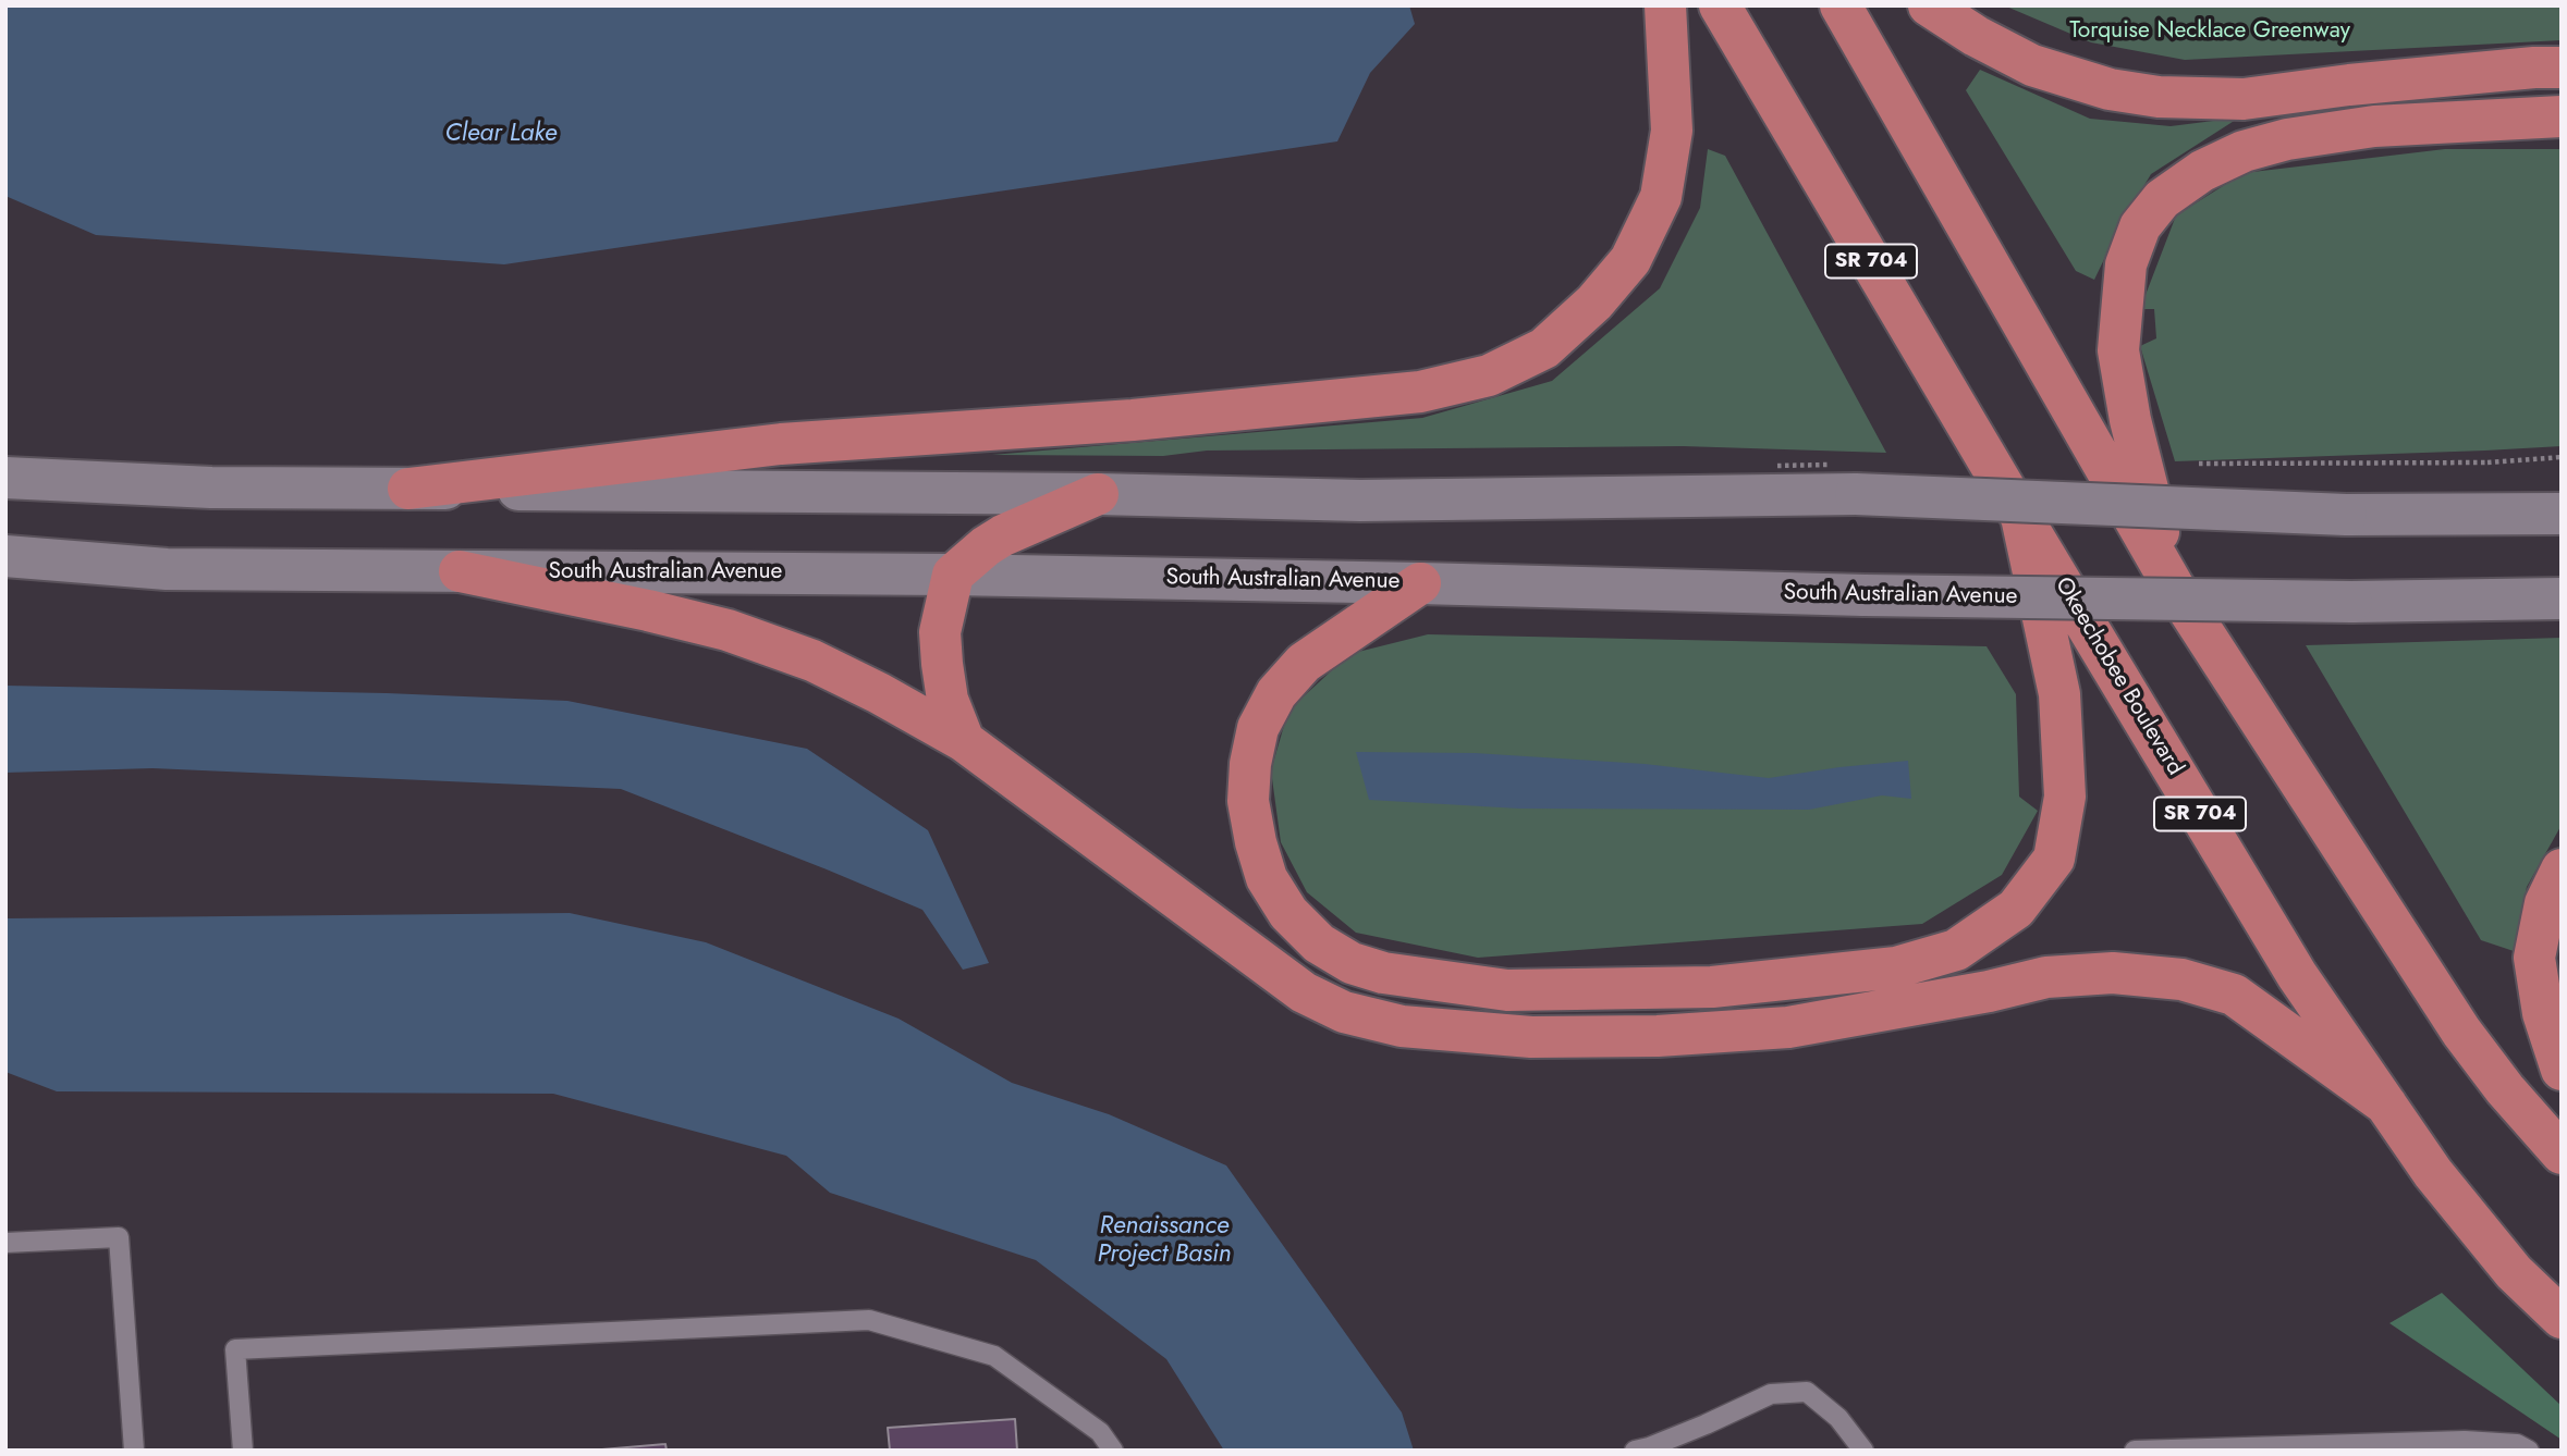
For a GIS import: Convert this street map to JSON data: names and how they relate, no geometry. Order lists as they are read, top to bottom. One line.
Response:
{"streets":{"main road":["SR 704","South Australian Avenue","Okeechobee Boulevard"]},"water":["Clear Lake","Renaissance Project Basin"],"parks":["Torquise Necklace Greenway"]}
